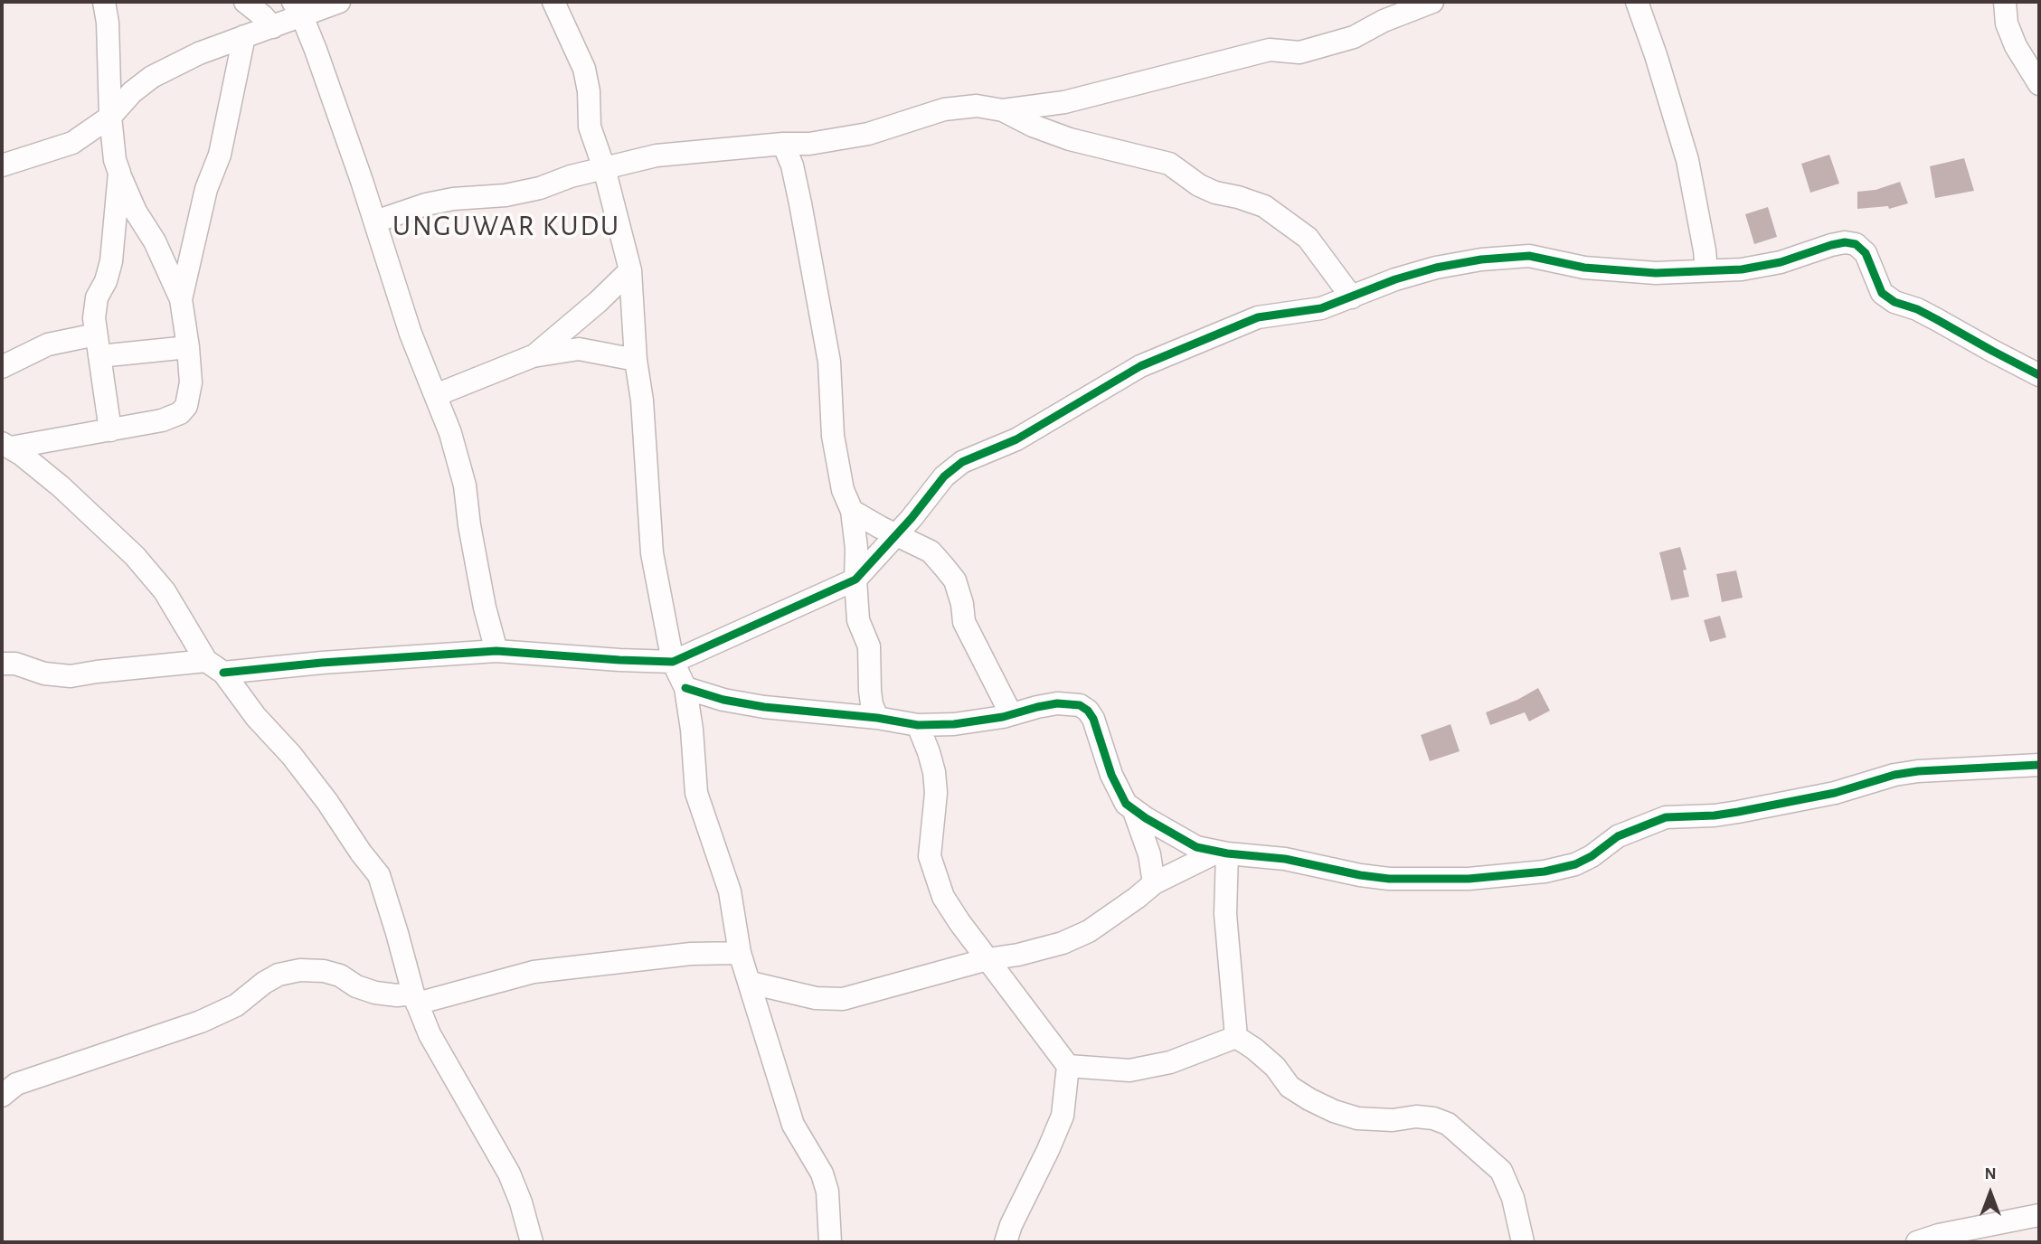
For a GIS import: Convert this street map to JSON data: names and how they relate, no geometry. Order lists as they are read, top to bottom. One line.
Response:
{"districts":["UNGUWAR KUDU"],"north":"top"}
